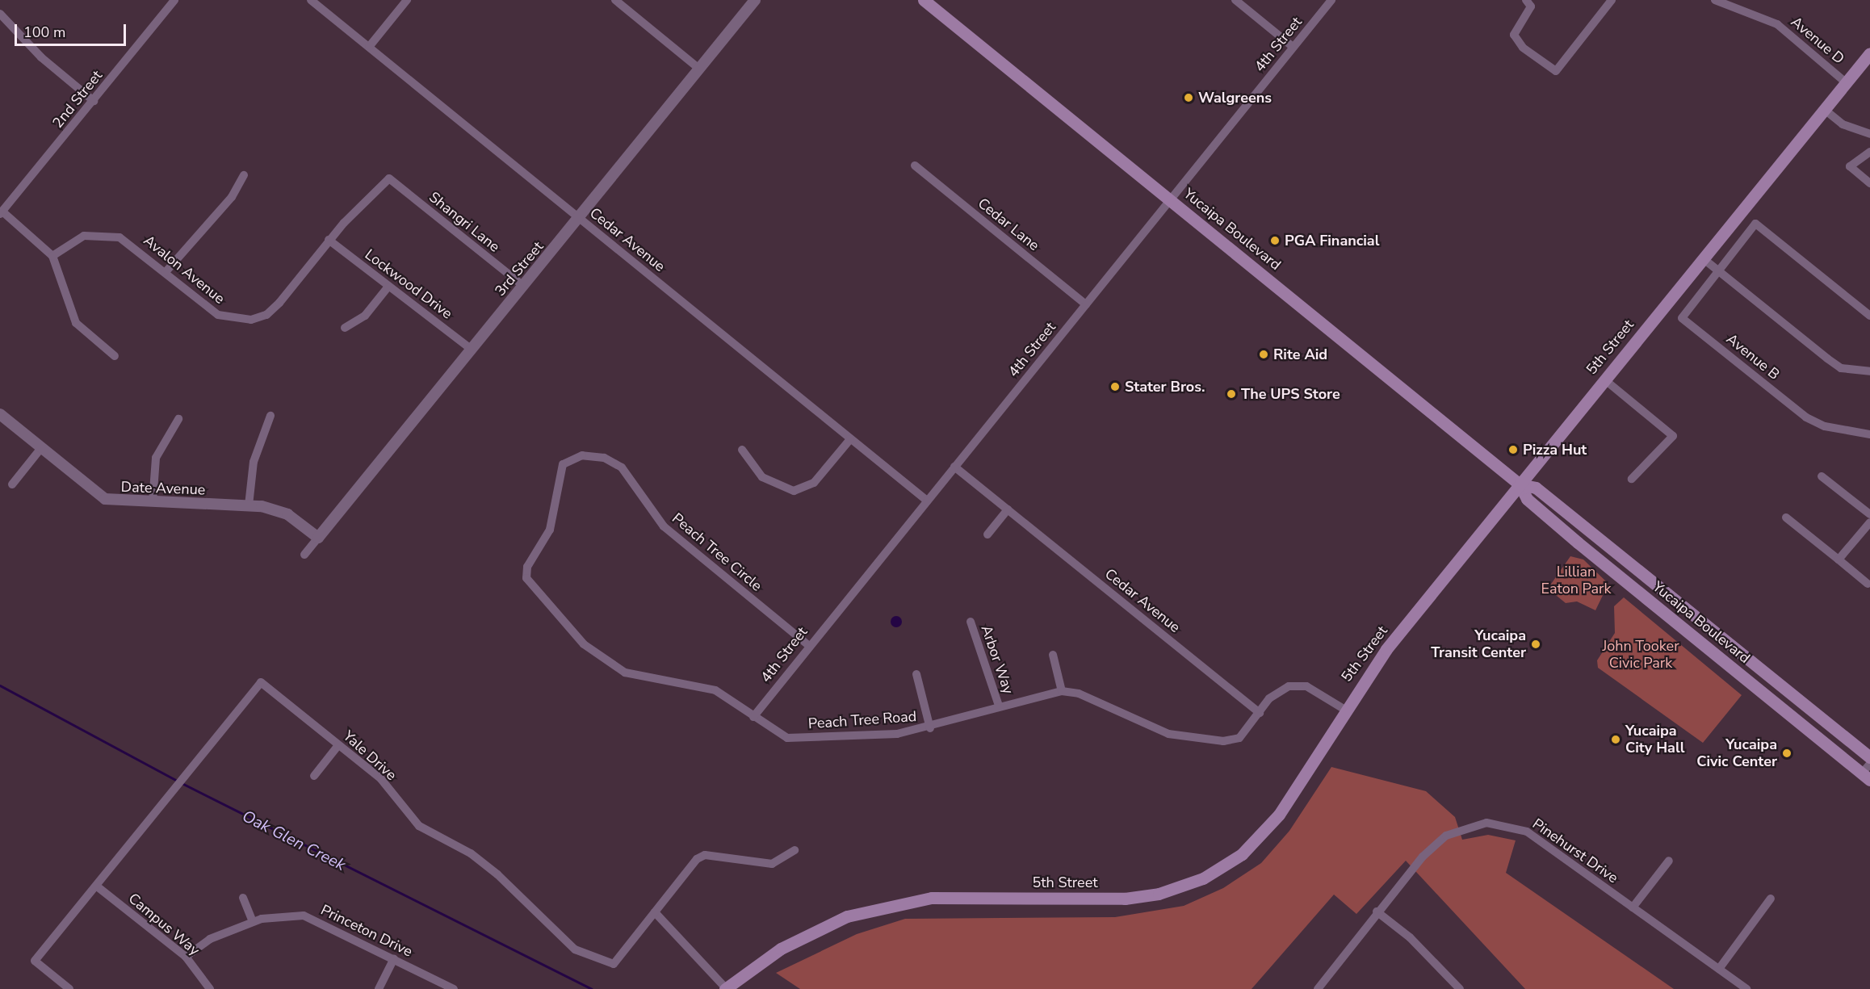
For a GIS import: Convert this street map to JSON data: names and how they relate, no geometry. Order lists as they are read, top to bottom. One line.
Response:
{"streets":{"main road":["Yucaipa Boulevard","5th Street"],"street":["Avenue D","4th Street","2nd Street","Shangri Lane","Cedar Lane","Cedar Avenue","3rd Street","Avalon Avenue","Lockwood Drive","Avenue B","Date Avenue","Peach Tree Circle","Arbor Way","Peach Tree Road","Yale Drive","Pinehurst Drive","Campus Way","Princeton Drive"]},"crossings":[["Avenue D","5th Street"],["4th Street","Cedar Lane"],["4th Street","Yucaipa Boulevard"],["4th Street","Cedar Avenue"],["4th Street","Peach Tree Circle"],["4th Street","Peach Tree Road"],["Shangri Lane","3rd Street"],["Shangri Lane","Avalon Avenue"],["Yucaipa Boulevard","5th Street"],["Cedar Avenue","3rd Street"],["Cedar Avenue","Peach Tree Road"],["3rd Street","Lockwood Drive"],["3rd Street","Date Avenue"],["Avalon Avenue","Lockwood Drive"],["5th Street","Peach Tree Road"],["Peach Tree Circle","Peach Tree Road"],["Arbor Way","Peach Tree Road"],["Yale Drive","Campus Way"],["Campus Way","Princeton Drive"]],"water":["Oak Glen Creek"],"parks":["Lillian Eaton Park","John Tooker Civic Park"],"places":["Walgreens","PGA Financial","Rite Aid","Stater Bros.","The UPS Store","Pizza Hut","Yucaipa Transit Center","Yucaipa City Hall","Yucaipa Civic Center"],"scale_bar":"100 m"}
